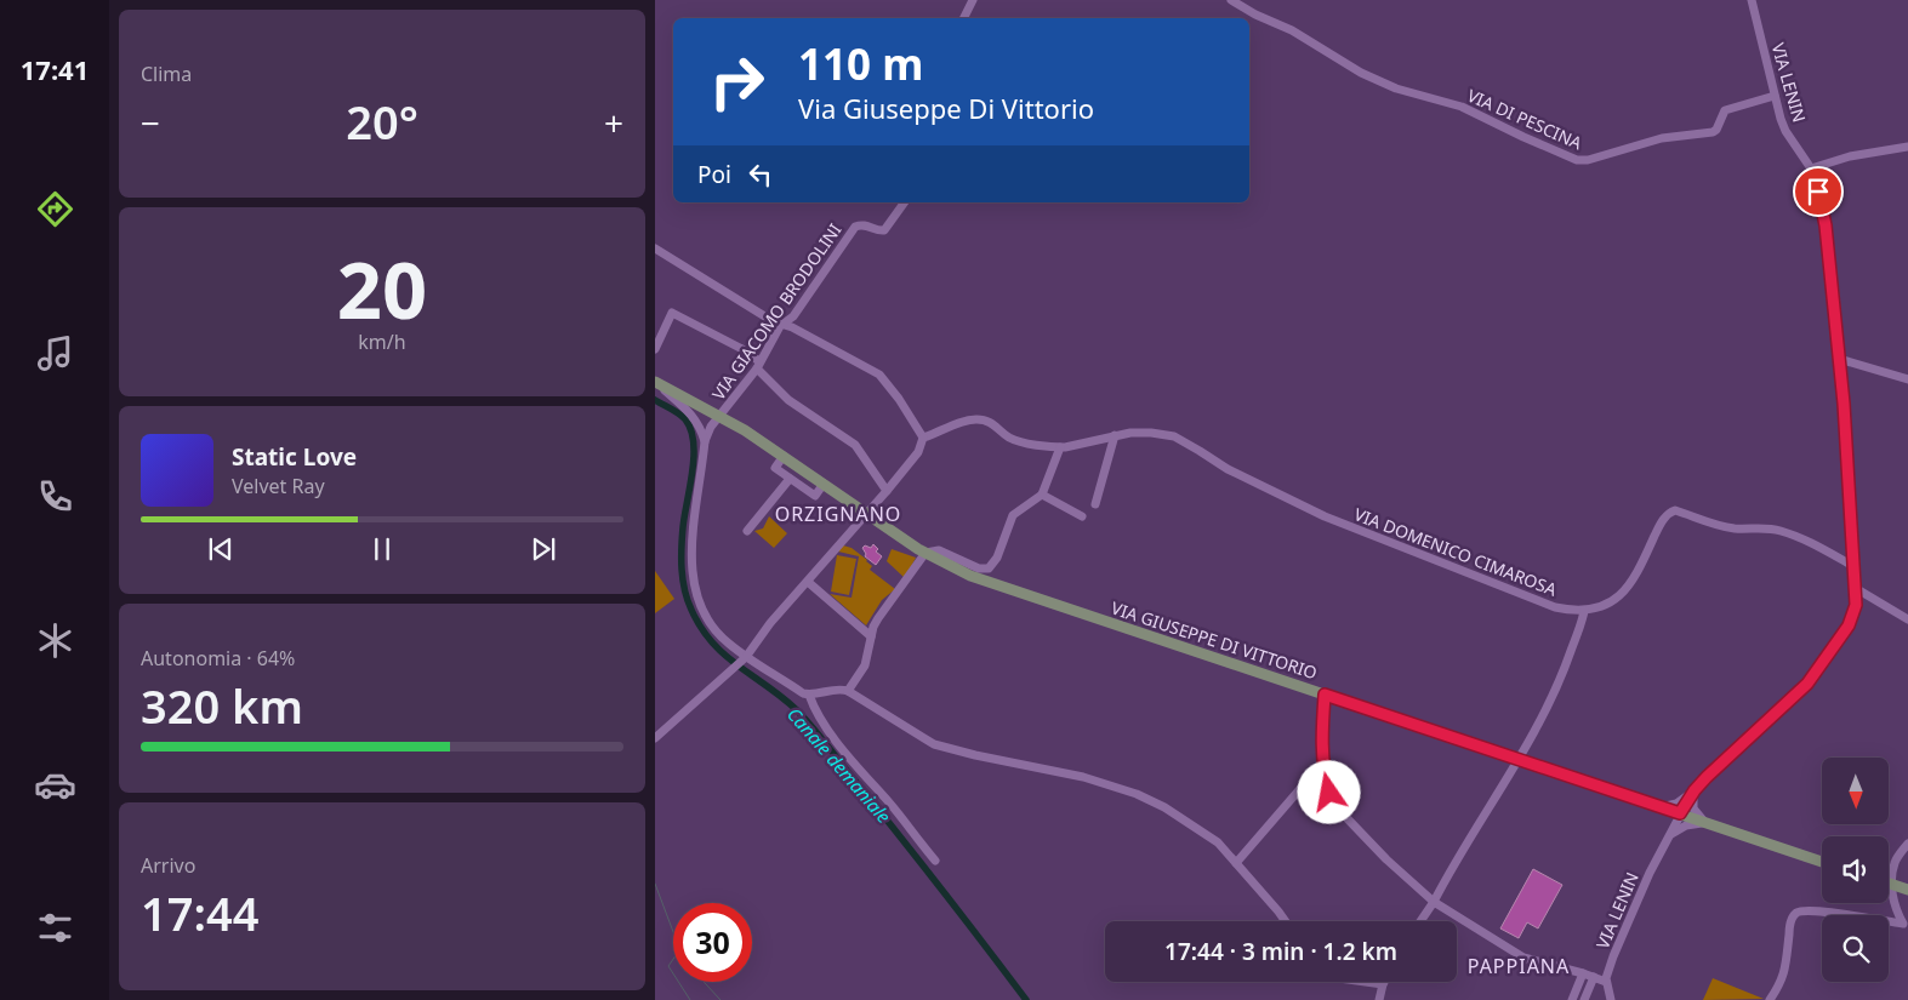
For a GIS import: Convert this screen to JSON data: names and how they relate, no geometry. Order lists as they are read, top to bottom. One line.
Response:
{"streets":{"main road":["VIA GIUSEPPE DI VITTORIO"],"street":["VIA LENIN","VIA DI PESCINA","VIA GIACOMO BRODOLINI","VIA DOMENICO CIMAROSA"]},"crossings":[["VIA LENIN","VIA DI PESCINA"],["VIA LENIN","VIA GIUSEPPE DI VITTORIO"],["VIA GIACOMO BRODOLINI","VIA GIUSEPPE DI VITTORIO"]],"districts":["ORZIGNANO","PAPPIANA"],"water":["Canale demaniale"],"north":"bottom","page":{"tabs":"17:41","tile":["Clima",["20","km/h"],["Autonomia · 64%","320 km"],["Arrivo","17:44"]],"turn":["110 m","Via Giuseppe Di Vittorio"],"heat":["−","20°","+"],"then":"Poi","song":["Static Love","Velvet Ray"],"limit":"30","trip":"17:44 · 3 min · 1.2 km"}}
